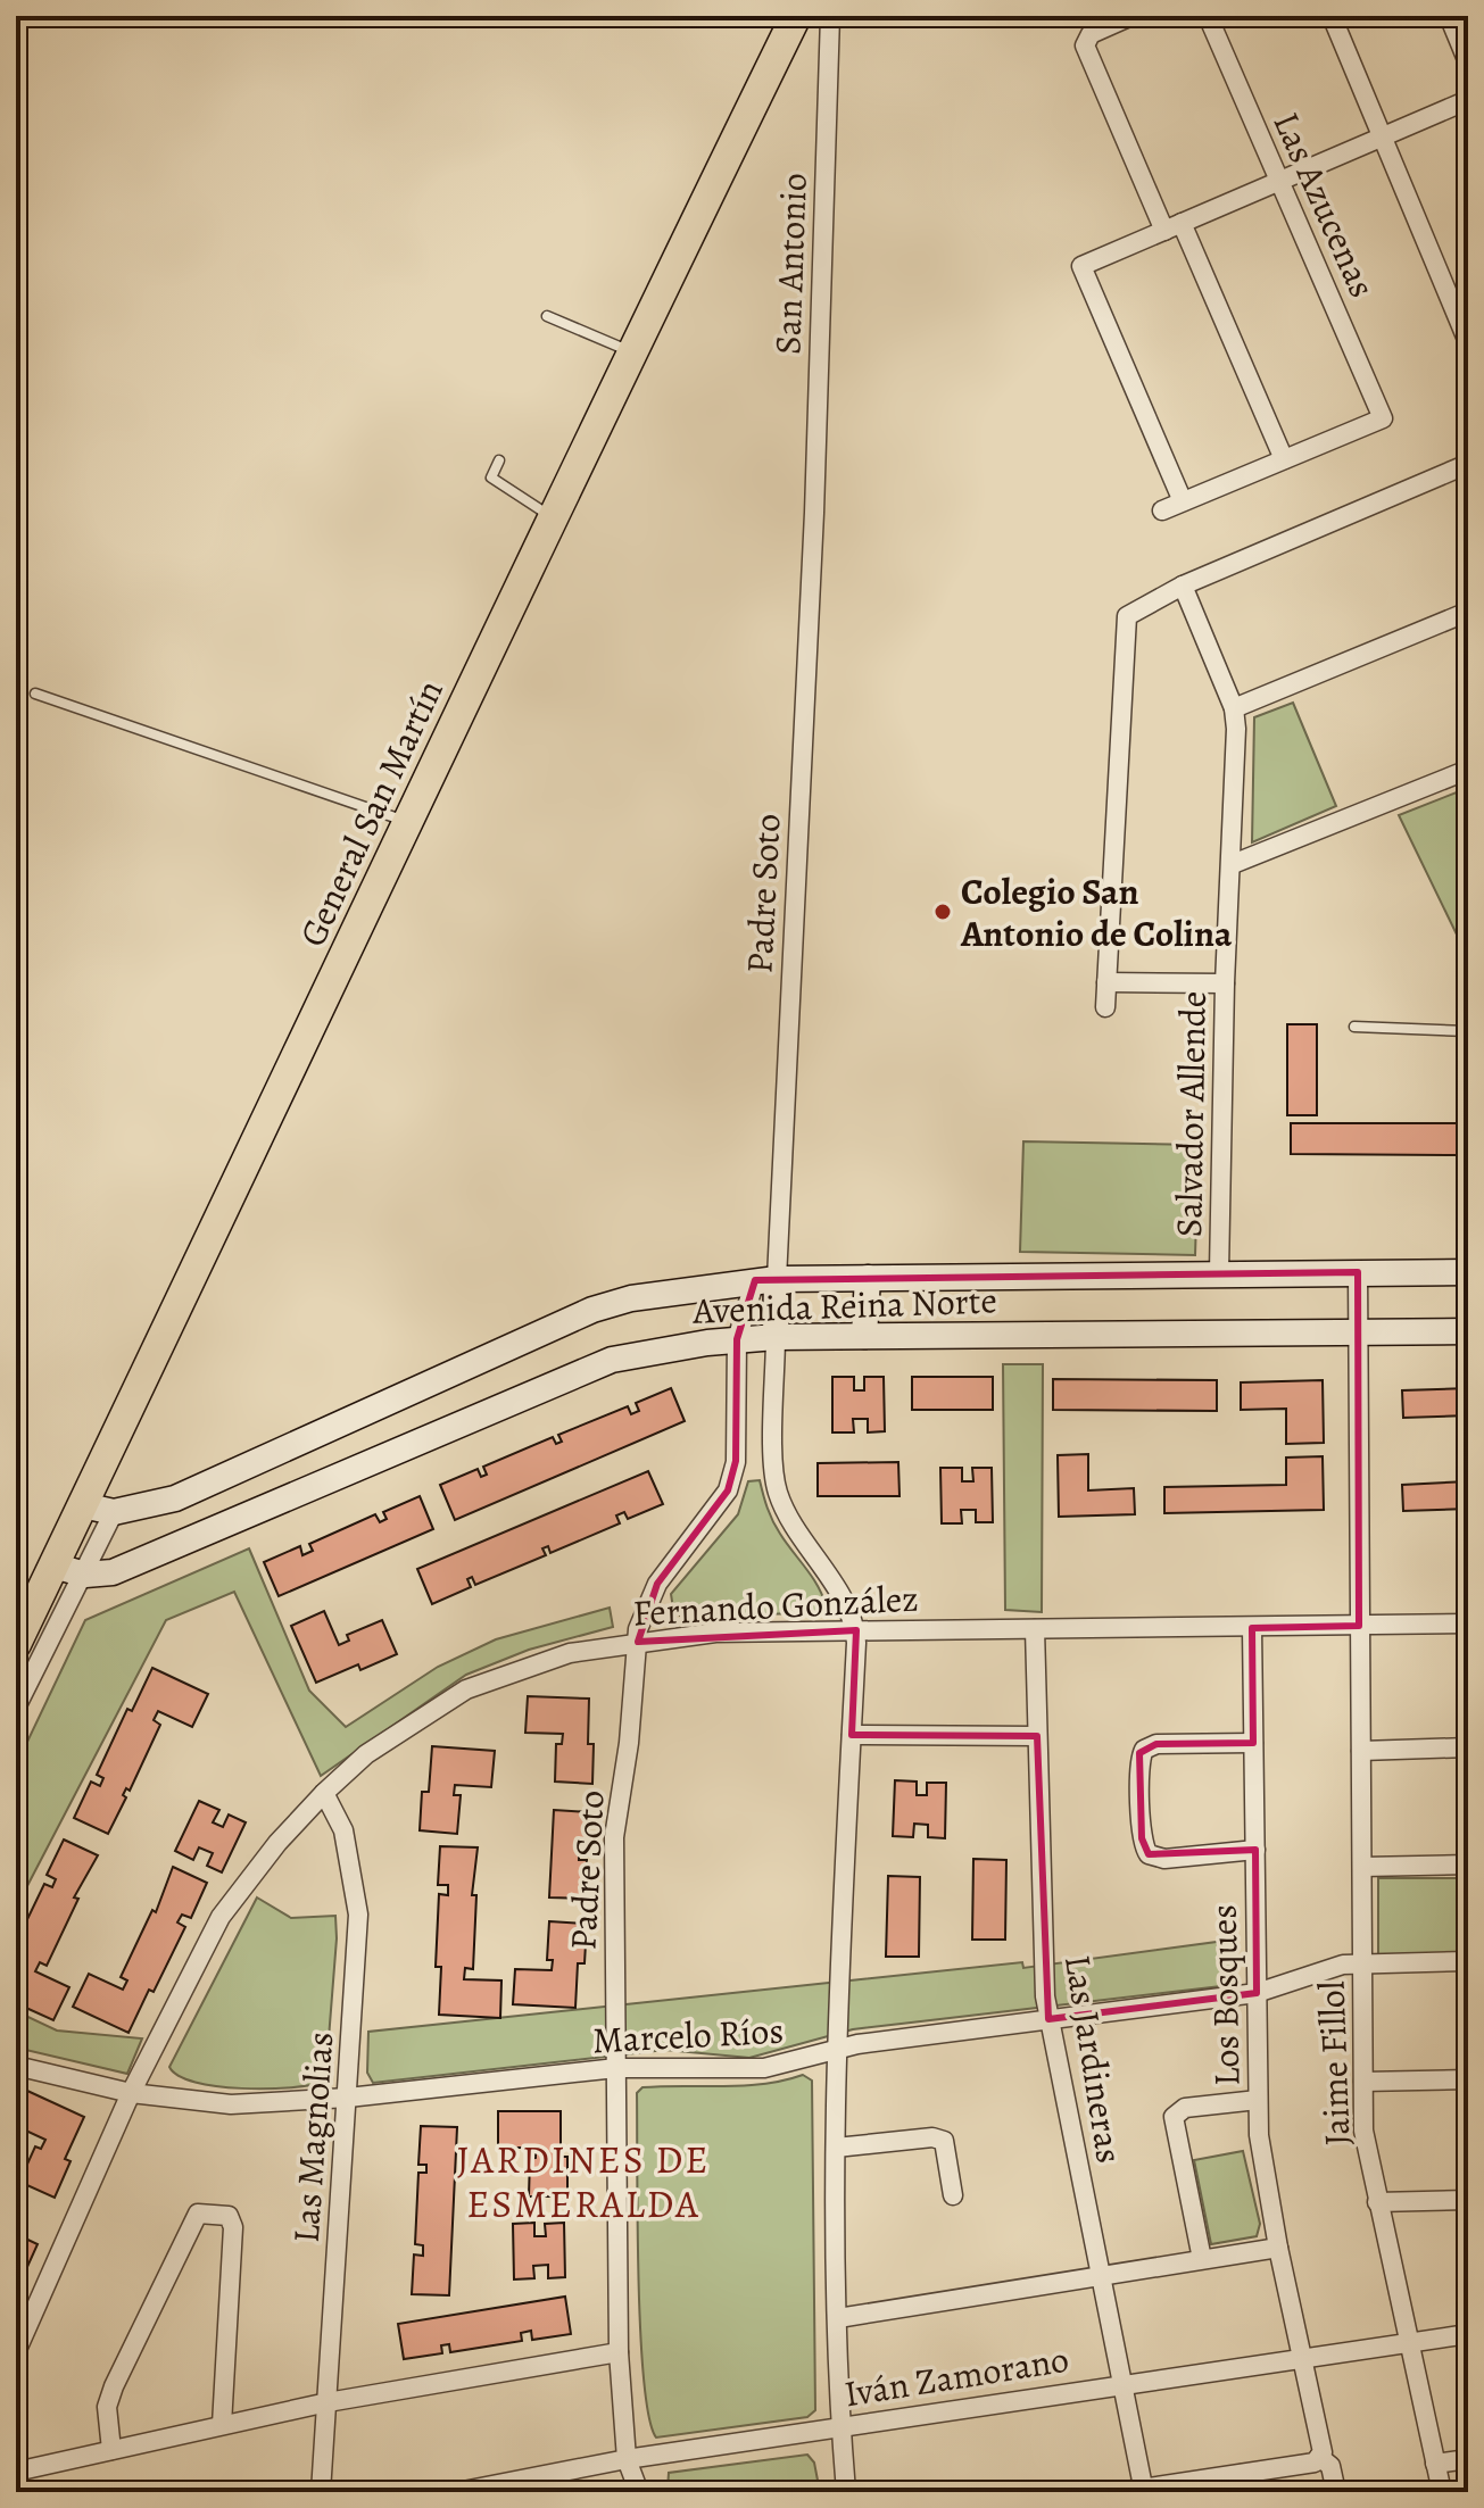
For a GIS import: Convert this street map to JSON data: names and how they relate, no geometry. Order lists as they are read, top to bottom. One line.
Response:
{"streets":{"main road":["General San Martín"],"street":["Las Azucenas","San Antonio","Padre Soto","Salvador Allende","Avenida Reina Norte","Fernando González","Los Bosques","Marcelo Ríos","Las Jardineras","Jaime Fillol","Las Magnolias","Iván Zamorano"]},"crossings":[["San Antonio","Padre Soto"],["General San Martín","Avenida Reina Norte"],["Padre Soto","Avenida Reina Norte"],["Padre Soto","Fernando González"],["Padre Soto","Marcelo Ríos"],["Padre Soto","Iván Zamorano"],["Salvador Allende","Avenida Reina Norte"],["Fernando González","Los Bosques"],["Fernando González","Marcelo Ríos"],["Fernando González","Las Jardineras"],["Fernando González","Jaime Fillol"],["Fernando González","Las Magnolias"],["Los Bosques","Marcelo Ríos"],["Los Bosques","Iván Zamorano"],["Marcelo Ríos","Las Jardineras"],["Marcelo Ríos","Jaime Fillol"],["Marcelo Ríos","Las Magnolias"],["Las Jardineras","Iván Zamorano"],["Jaime Fillol","Iván Zamorano"]],"districts":["JARDINES DE ESMERALDA"],"places":["Colegio San Antonio de Colina"]}
